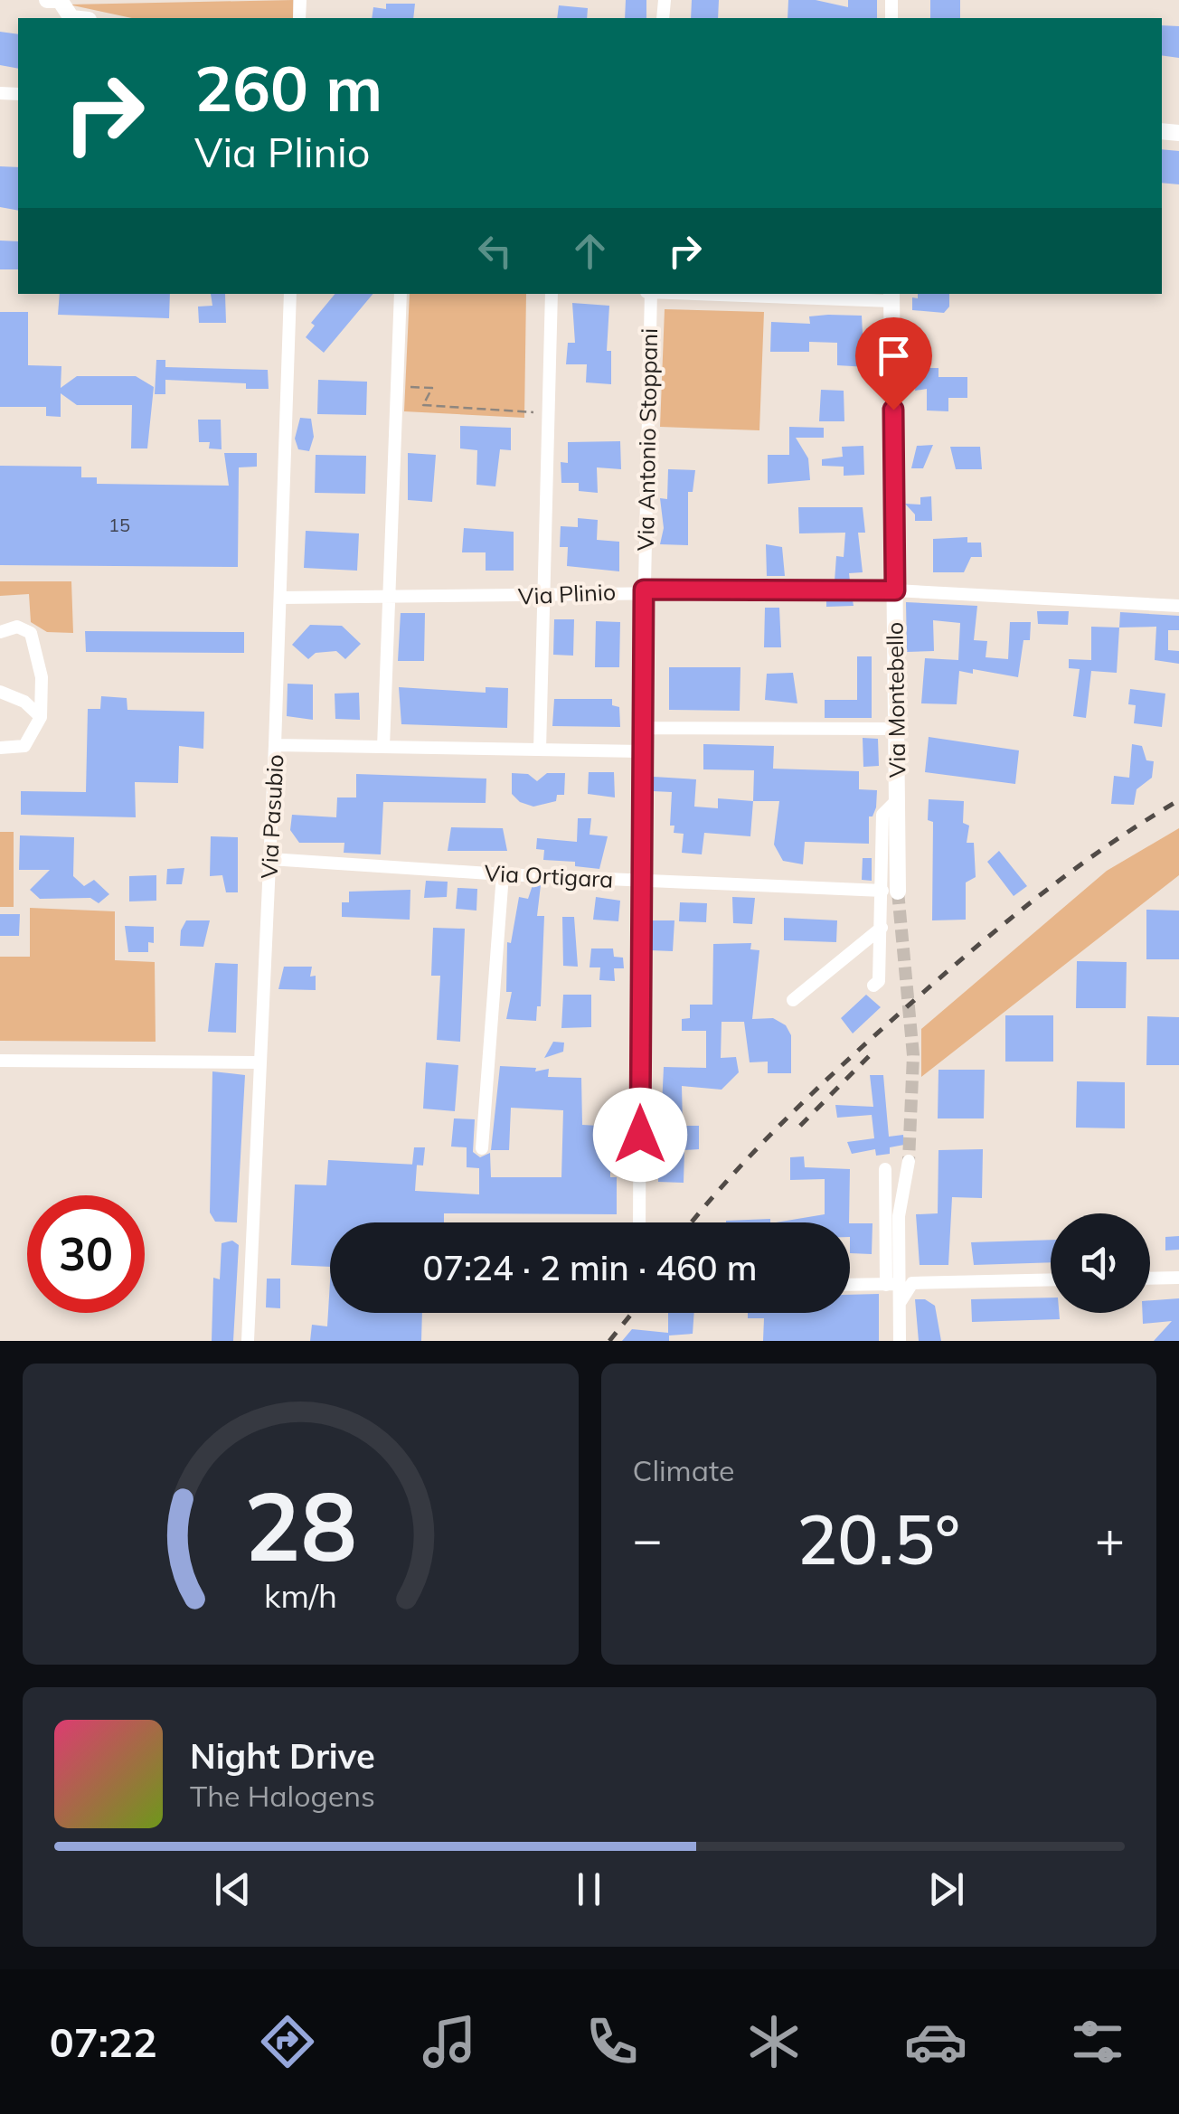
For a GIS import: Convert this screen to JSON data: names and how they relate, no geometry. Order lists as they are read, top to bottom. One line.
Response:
{"streets":{"street":["Via Antonio Stoppani","Via Plinio","Via Montebello","Via Pasubio","Via Ortigara"]},"crossings":[["Via Antonio Stoppani","Via Plinio"],["Via Antonio Stoppani","Via Ortigara"],["Via Plinio","Via Montebello"],["Via Plinio","Via Pasubio"],["Via Montebello","Via Ortigara"],["Via Pasubio","Via Ortigara"]],"house_numbers":["15"],"page":{"turn":["260 m","Via Plinio"],"limit":"30","trip":"07:24 · 2 min · 460 m","tile":"Climate","heat":["−","20.5°","+"],"song":["Night Drive","The Halogens"],"tabs":"07:22","gauge":["28","km/h"]}}
